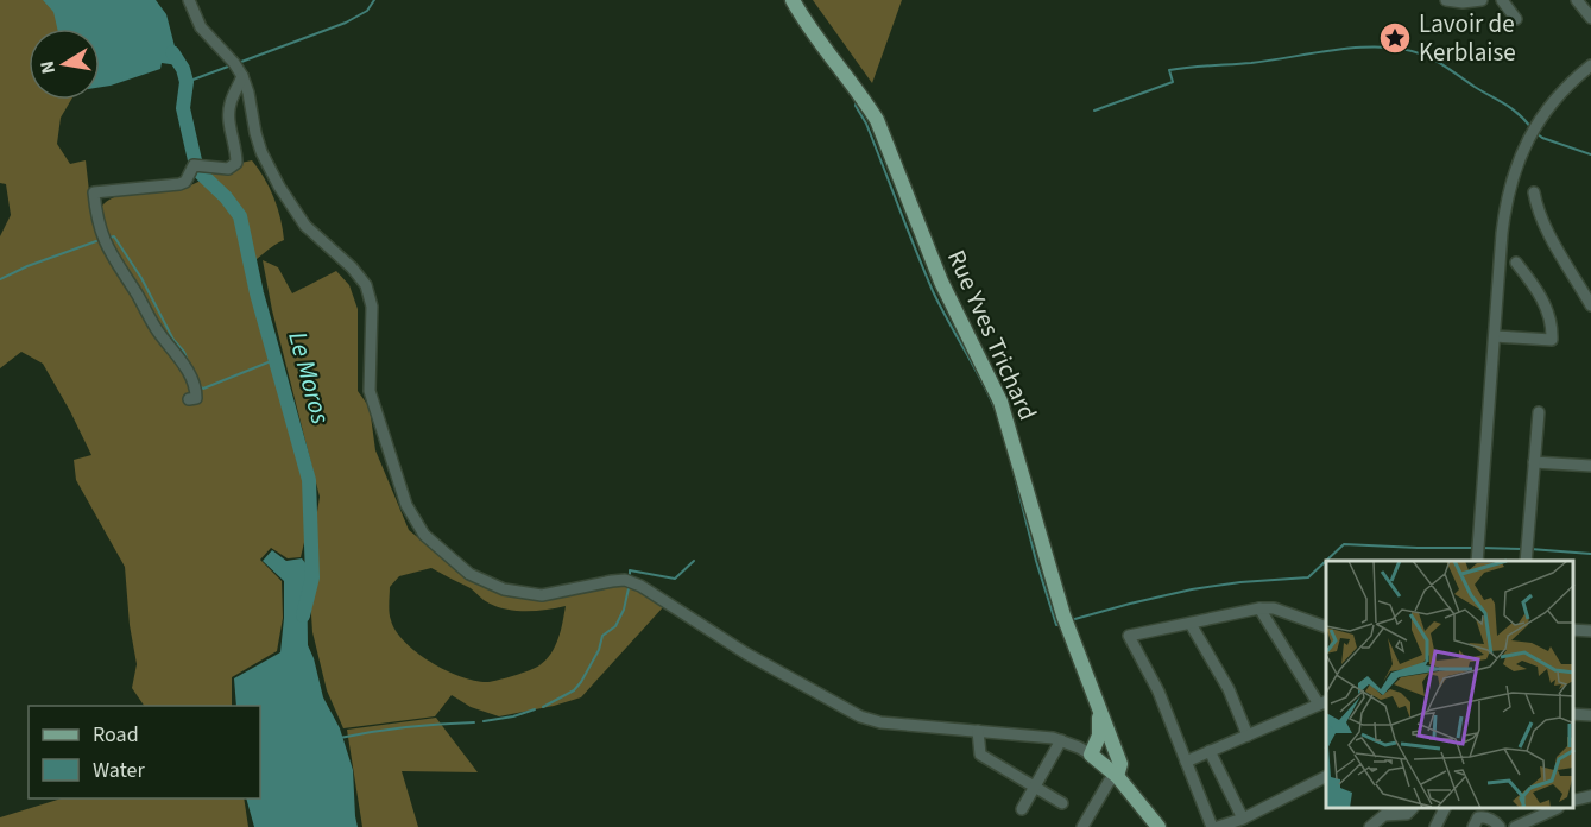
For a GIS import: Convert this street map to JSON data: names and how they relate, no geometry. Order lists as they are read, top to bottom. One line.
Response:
{"streets":{"main road":["Rue Yves Trichard"]},"water":["Le Moros"],"places":{"place":["Lavoir de Kerblaise"]},"legend":["Road","Water"],"north":"left"}
